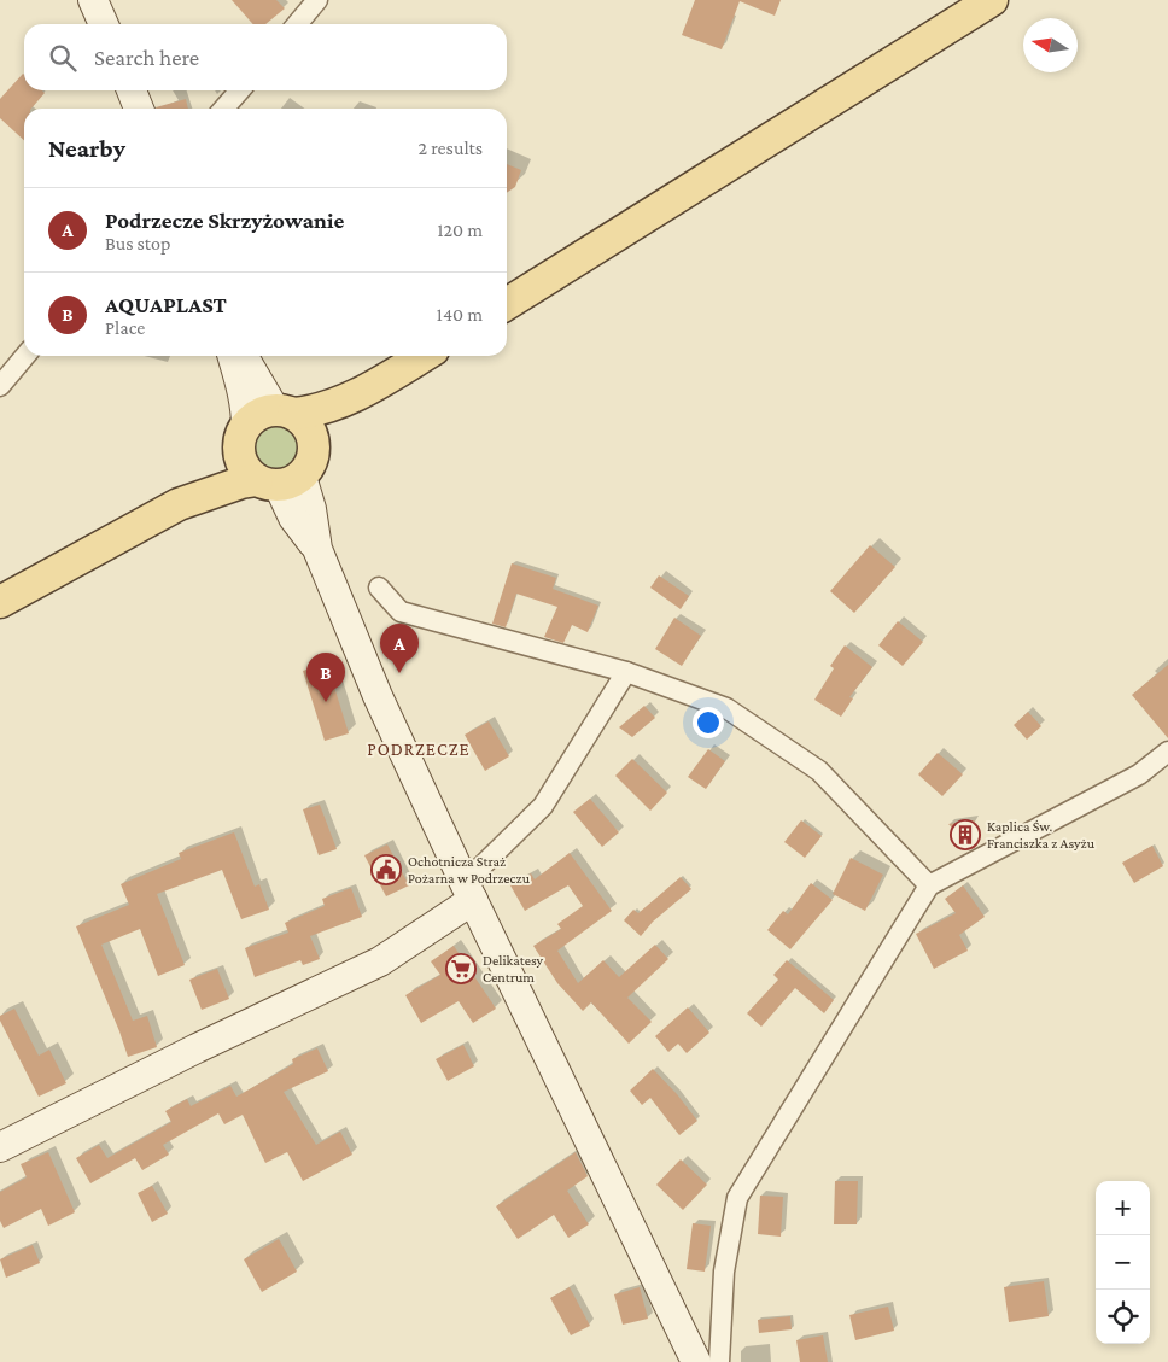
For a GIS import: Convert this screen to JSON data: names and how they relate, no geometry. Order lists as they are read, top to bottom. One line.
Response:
{"districts":["PODRZECZE"],"places":{"building":["Kaplica Św. Franciszka z Asyżu"],"public building":["Ochotnicza Straż Pożarna w Podrzeczu"],"supermarket":["Delikatesy Centrum"]},"north":"left","page":{"search":"Search here","heading":["Nearby","2 results"],"list":[{"mark":"A","name":"Podrzecze Skrzyżowanie","note":"Bus stop","value":"120 m"},{"mark":"B","name":"AQUAPLAST","note":"Place","value":"140 m"}],"pins":["A","B"],"map_buttons":["+","−"]}}
